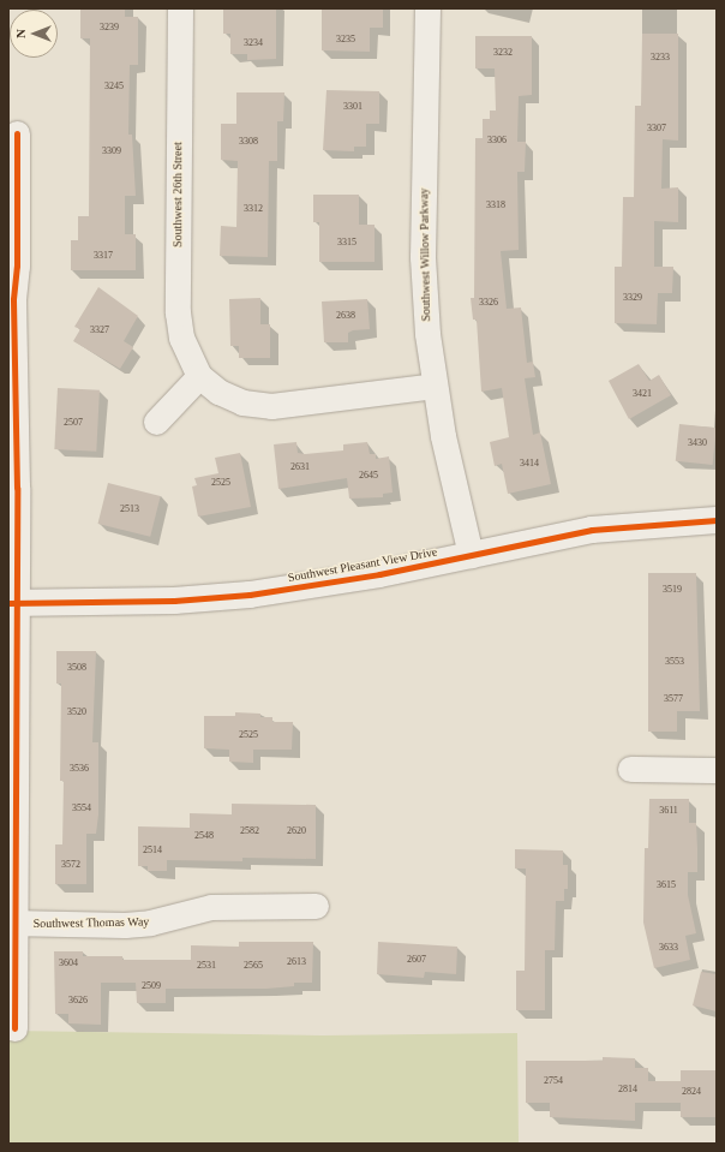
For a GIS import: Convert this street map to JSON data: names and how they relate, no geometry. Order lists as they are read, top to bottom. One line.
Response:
{"streets":{"main road":["Southwest Pleasant View Drive"],"street":["Southwest 26th Street","Southwest Willow Parkway","Southwest Thomas Way"]},"crossings":[["Southwest Willow Parkway","Southwest Pleasant View Drive"]],"house_numbers":["3239","3235","3234","3232","3233","3245","3301","3307","3306","3308","3309","3318","3312","3315","3317","3329","3326","2638","3327","3421","2507","3430","3414","2631","2645","2525","2513","3519","3553","3508","3577","3520","2525","3536","3554","3611","2582","2620","2548","2514","3572","3615","3633","2607","2613","3604","2531","2565","2509","3626","2754","2814","2824"],"north":"left"}
